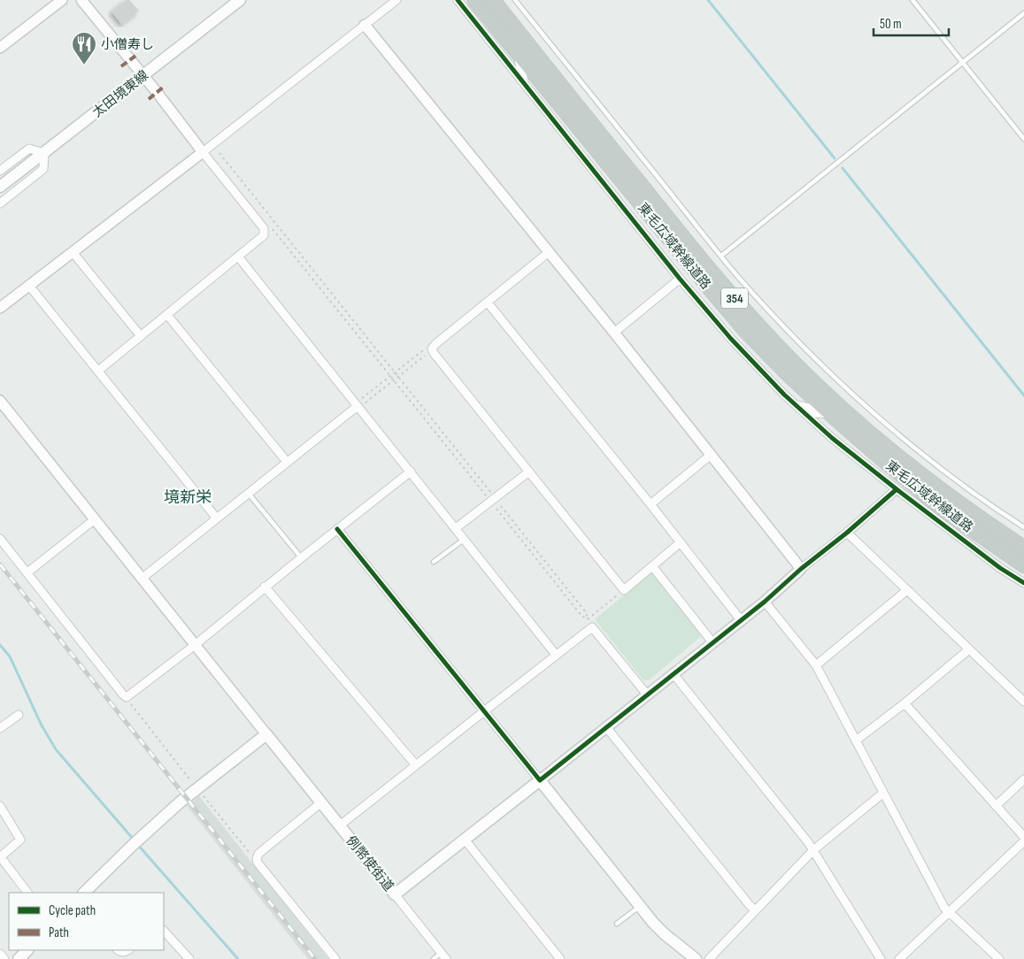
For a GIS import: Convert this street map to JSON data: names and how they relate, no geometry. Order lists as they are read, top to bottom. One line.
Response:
{"streets":{"highway":["東毛広域幹線道路","354"],"main road":["太田境東線","例幣使街道"]},"districts":["境新栄"],"places":{"restaurant":["小僧寿し"]},"legend":["Cycle path","Path"],"scale_bar":"50 m"}
